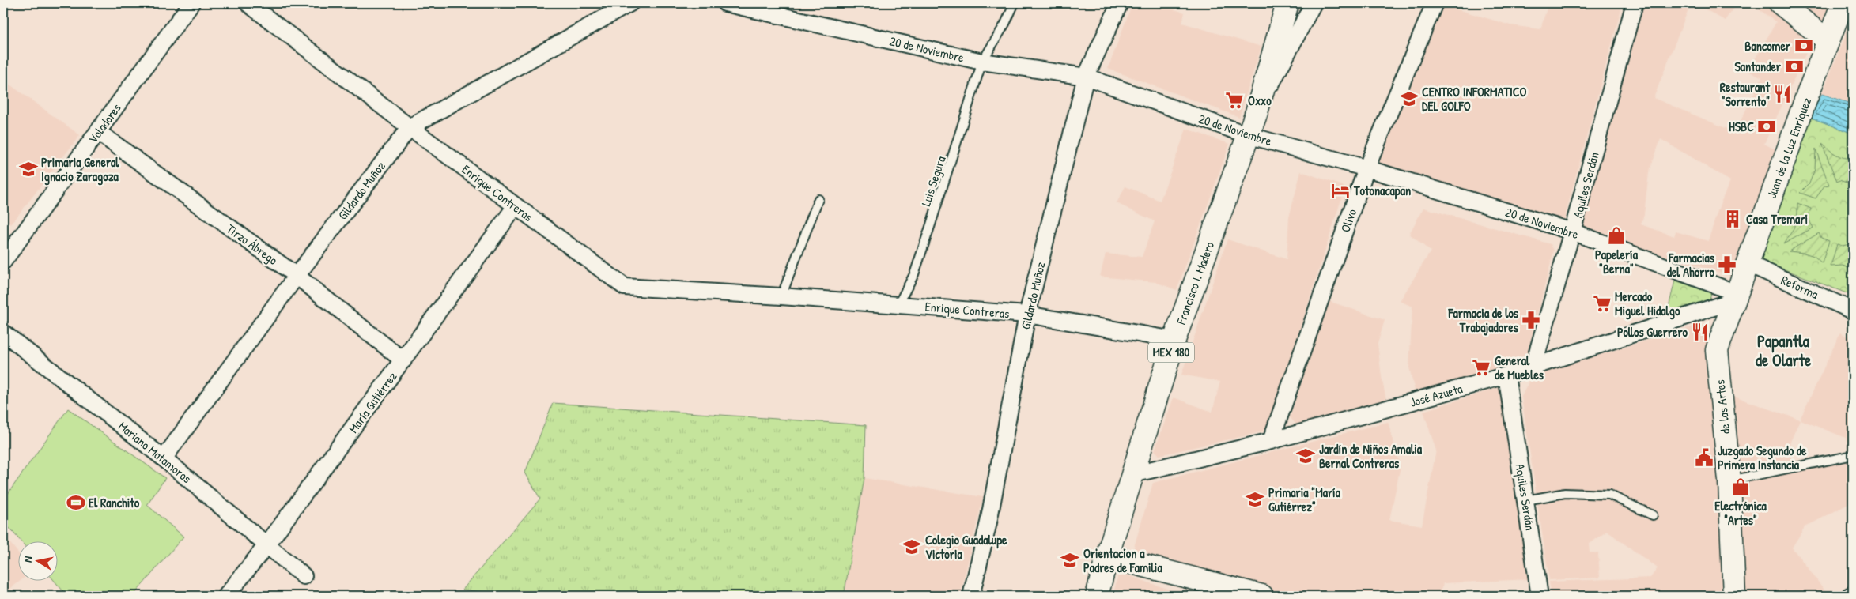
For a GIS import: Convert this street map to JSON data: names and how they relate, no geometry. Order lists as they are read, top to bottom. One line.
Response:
{"streets":{"street":["20 de Noviembre","Voladores","Juan de la Luz Enríquez","Aquiles Serdán","Gildardo Muñoz","Enrique Contreras","Olivo","Tirzo Ábrego","Francisco I. Madero","Reforma","MEX 180","José Azueta","María Gutiérrez","de las Artes","Mariano Matamoros"],"lane":["Luis Segura"]},"crossings":[["20 de Noviembre","Juan de la Luz Enríquez"],["20 de Noviembre","Luis Segura"],["20 de Noviembre","Aquiles Serdán"],["20 de Noviembre","Gildardo Muñoz"],["20 de Noviembre","Olivo"],["20 de Noviembre","Francisco I. Madero"],["20 de Noviembre","José Azueta"],["20 de Noviembre","de las Artes"],["Voladores","Tirzo Ábrego"],["Juan de la Luz Enríquez","Reforma"],["Juan de la Luz Enríquez","José Azueta"],["Juan de la Luz Enríquez","de las Artes"],["Luis Segura","Enrique Contreras"],["Aquiles Serdán","José Azueta"],["Gildardo Muñoz","Enrique Contreras"],["Gildardo Muñoz","Tirzo Ábrego"],["Gildardo Muñoz","Mariano Matamoros"],["Enrique Contreras","Francisco I. Madero"],["Enrique Contreras","María Gutiérrez"],["Olivo","José Azueta"],["Tirzo Ábrego","María Gutiérrez"],["Francisco I. Madero","MEX 180"],["Francisco I. Madero","José Azueta"],["José Azueta","de las Artes"],["María Gutiérrez","Mariano Matamoros"]],"districts":["Papantla de Olarte"],"places":{"bank":["Bancomer","Santander","HSBC"],"restaurant":["Restaurant \"Sorrento\"","Pollos Guerrero"],"school or university":["CENTRO INFORMATICO DEL GOLFO","Primaria General Ignacio Zaragoza","Jardín de Niños Amalia Bernal Contreras","Primaria \"María Gutiérrez\"","Colegio Guadalupe Victoria","Orientacion a Padres de Familia"],"supermarket":["Oxxo","Mercado Miguel Hidalgo","General de Muebles"],"hotel":["Totonacapan"],"building":["Casa Tremari"],"shop":["Papelería \"Berna\"","Electrónica \"Artes\""],"pharmacy":["Farmacias del Ahorro","Farmacia de los Trabajadores"],"public building":["Juzgado Segundo de Primera Instancia"],"sports":["El Ranchito"]},"north":"left"}
